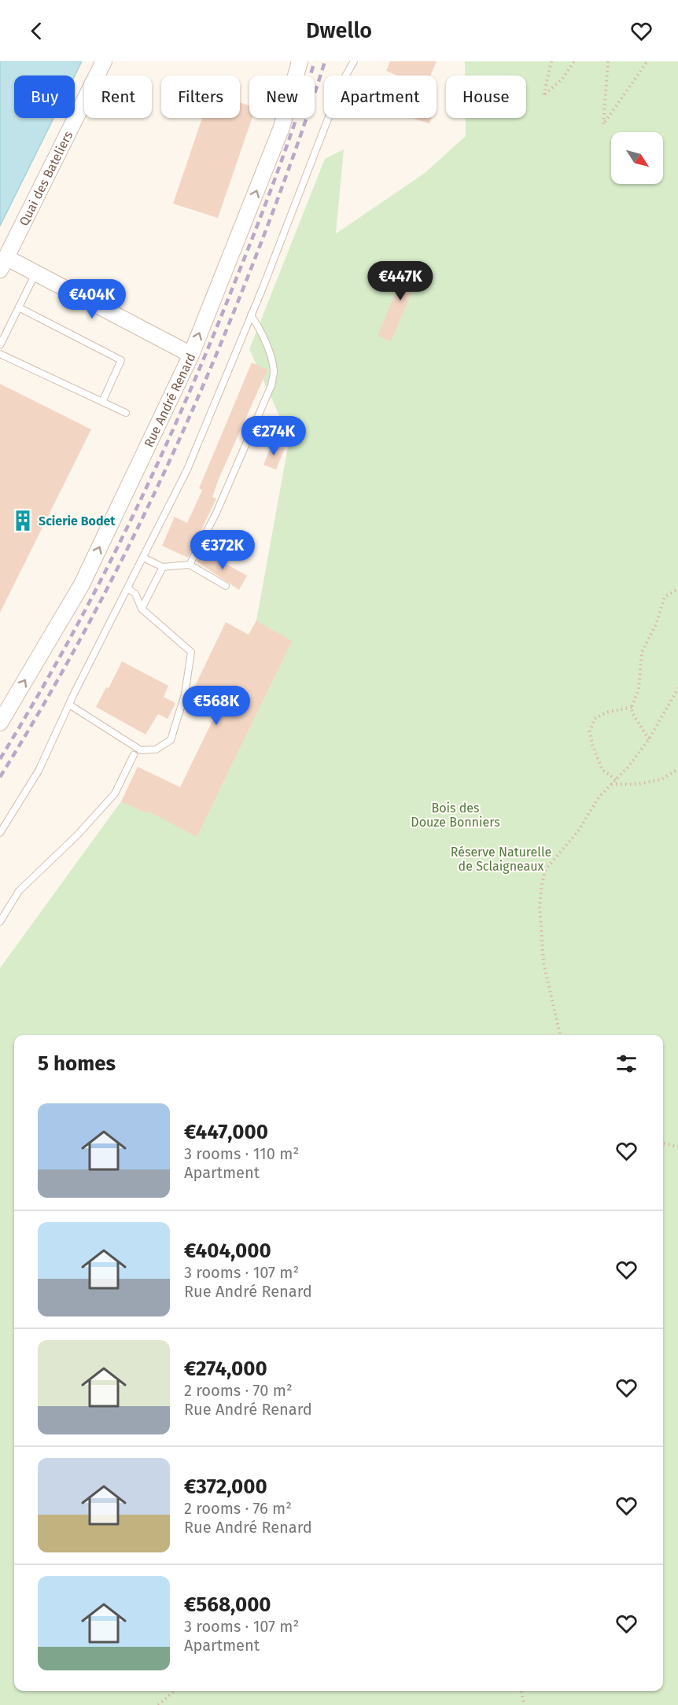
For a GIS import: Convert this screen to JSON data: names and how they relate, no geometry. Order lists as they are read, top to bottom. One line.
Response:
{"streets":{"street":["Quai des Bateliers","Rue André Renard"]},"one_way":["Rue André Renard"],"parks":["Bois des Douze Bonniers","Réserve Naturelle de Sclaigneaux"],"places":{"building":["Scierie Bodet"]},"north":"bottom right","page":{"header":"Dwello","chip":["Buy","Rent","Filters","New","Apartment","House"],"price":["€447K","€404K","€274K","€372K","€568K"],"heading":"5 homes","list":[{"name":"€447,000","note":"3 rooms · 110 m² · Apartment"},{"name":"€404,000","note":"3 rooms · 107 m² · Rue André Renard"},{"name":"€274,000","note":"2 rooms · 70 m² · Rue André Renard"},{"name":"€372,000","note":"2 rooms · 76 m² · Rue André Renard"},{"name":"€568,000","note":"3 rooms · 107 m² · Apartment"}]}}
